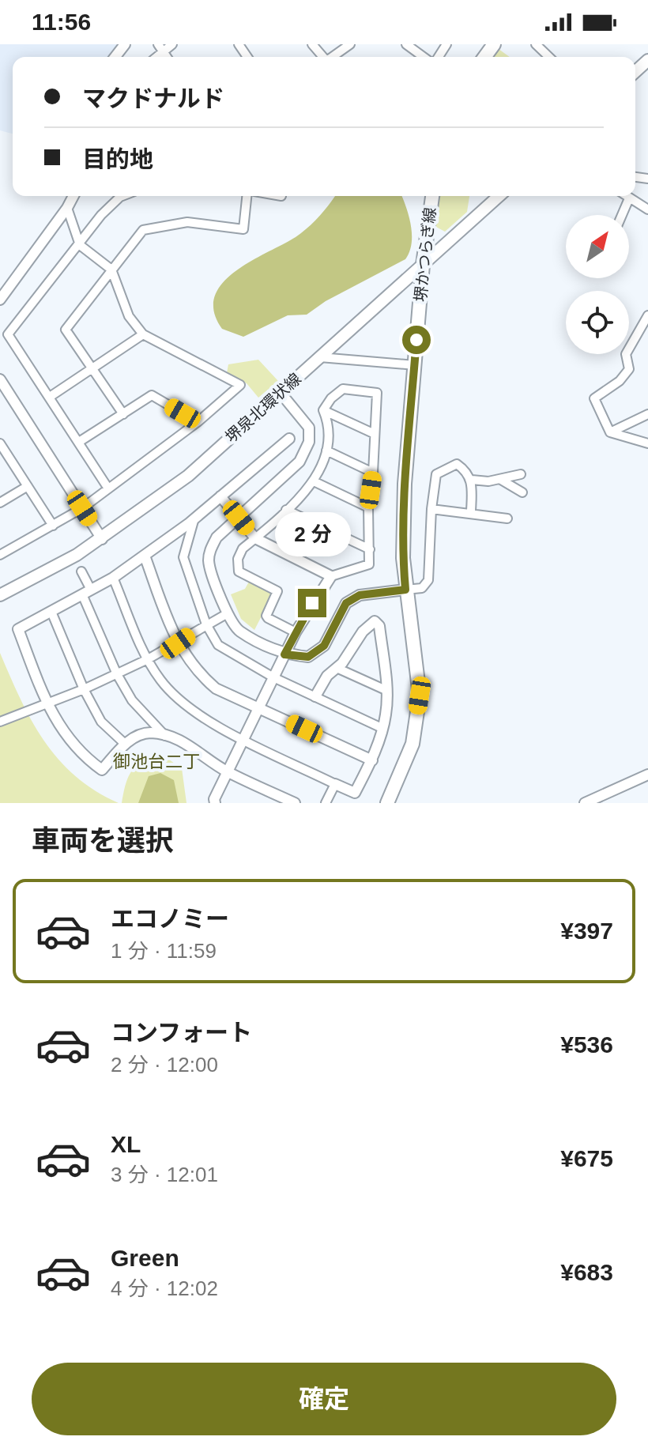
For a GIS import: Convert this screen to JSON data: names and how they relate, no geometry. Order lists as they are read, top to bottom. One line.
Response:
{"streets":{"main road":["堺かつらぎ線","堺泉北環状線"]},"crossings":[["堺かつらぎ線","堺泉北環状線"]],"districts":["御池台二丁"],"north":"top right","page":{"status":"11:56","banner":["マクドナルド","目的地"],"bubble":"2 分","heading":"車両を選択","list":[{"name":"エコノミー","note":"1 分 · 11:59","value":"¥397"},{"name":"コンフォート","note":"2 分 · 12:00","value":"¥536"},{"name":"XL","note":"3 分 · 12:01","value":"¥675"},{"name":"Green","note":"4 分 · 12:02","value":"¥683"}],"buttons":"確定"}}
